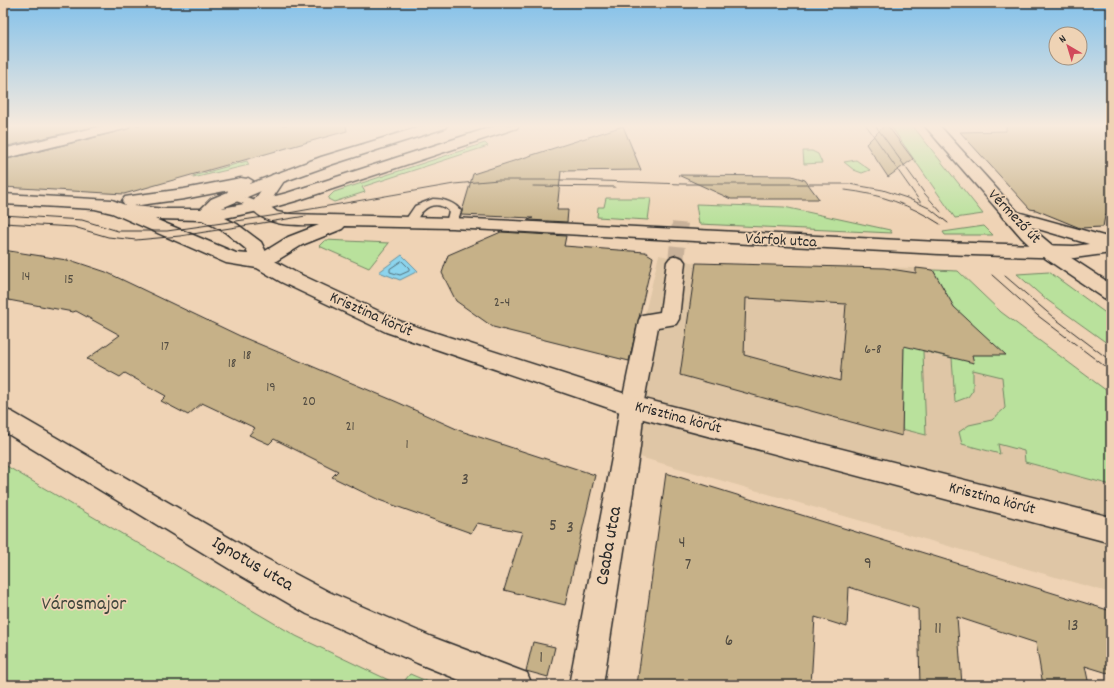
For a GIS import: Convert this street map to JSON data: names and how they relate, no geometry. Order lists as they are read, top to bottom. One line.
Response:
{"streets":{"main road":["Vérmező út","Várfok utca","Krisztina körút","Csaba utca","Ignotus utca"]},"crossings":[["Vérmező út","Várfok utca"],["Várfok utca","Krisztina körút"],["Krisztina körút","Csaba utca"]],"parks":["Városmajor"],"house_numbers":["14","15","2-4","17","6-8","18","18","19","20","21","1","3","5","3","4","9","7","13","11","6","1"],"north":"top left"}
